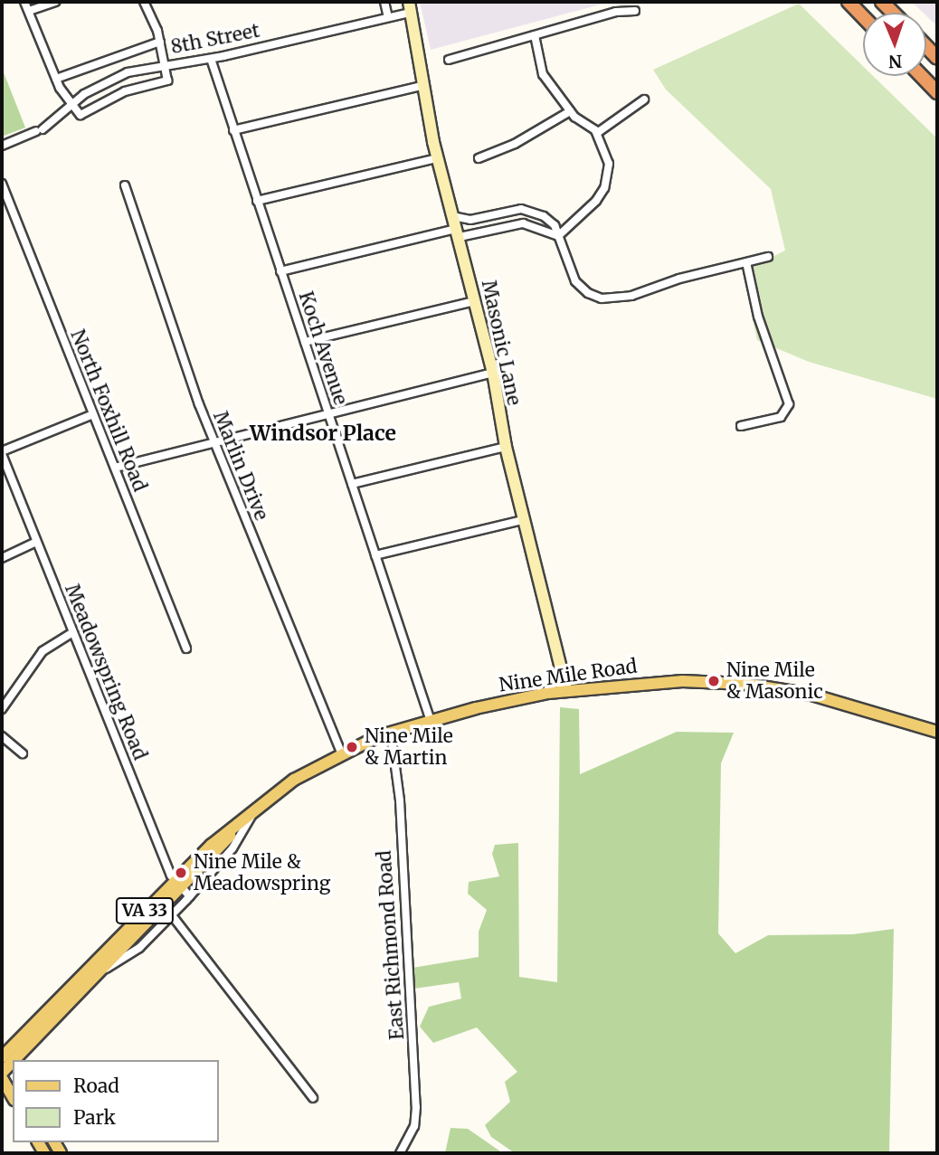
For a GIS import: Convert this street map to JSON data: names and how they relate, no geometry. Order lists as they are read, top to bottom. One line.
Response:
{"streets":{"main road":["Masonic Lane","Nine Mile Road","VA 33"],"street":["8th Street","Koch Avenue","North Foxhill Road","Marlin Drive","Meadowspring Road","East Richmond Road"]},"crossings":[["8th Street","Masonic Lane"],["8th Street","Koch Avenue"],["Masonic Lane","Nine Mile Road"],["Koch Avenue","Nine Mile Road"],["Marlin Drive","Nine Mile Road"],["Meadowspring Road","Nine Mile Road"],["Nine Mile Road","East Richmond Road"]],"districts":["Windsor Place"],"places":["Nine Mile & Masonic","Nine Mile & Martin","Nine Mile & Meadowspring"],"legend":["Road","Park"],"north":"bottom"}
